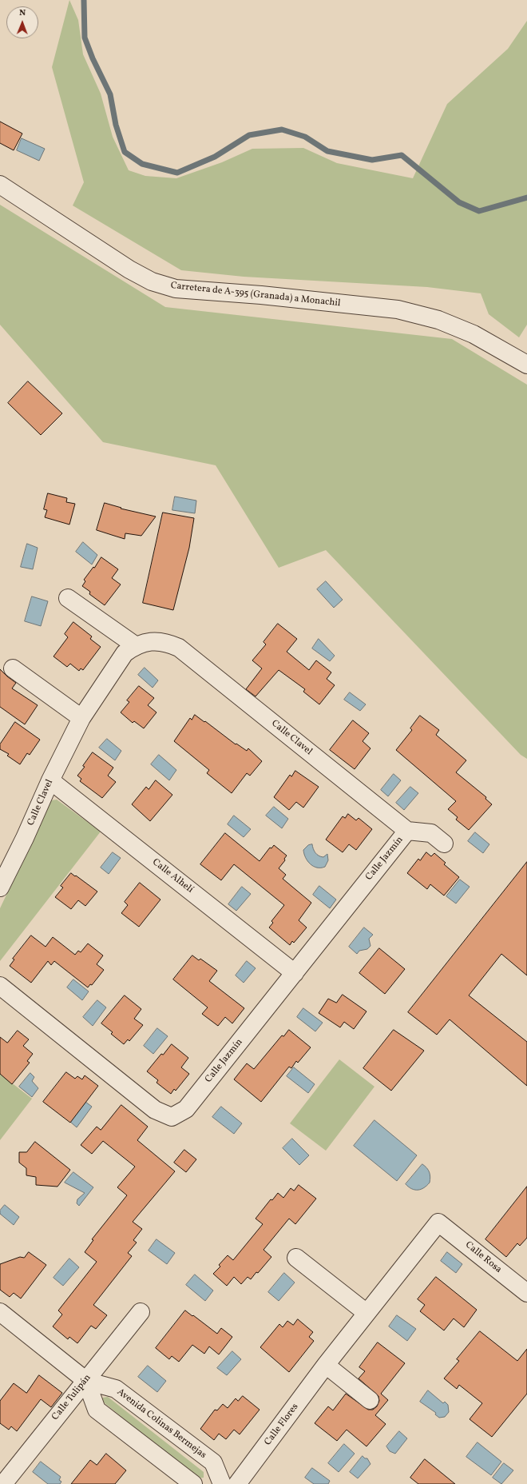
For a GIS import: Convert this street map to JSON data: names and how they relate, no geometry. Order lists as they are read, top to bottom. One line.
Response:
{"streets":{"street":["Carretera de A-395 (Granada) a Monachil","Calle Clavel","Calle Jazmín","Calle Alhelí","Calle Rosa","Calle Tulipán","Avenida Colinas Bermejas","Calle Flores"]},"crossings":[["Calle Clavel","Calle Jazmín"],["Calle Clavel","Calle Alhelí"],["Calle Jazmín","Calle Alhelí"],["Calle Rosa","Calle Flores"],["Calle Tulipán","Avenida Colinas Bermejas"]],"north":"top"}
